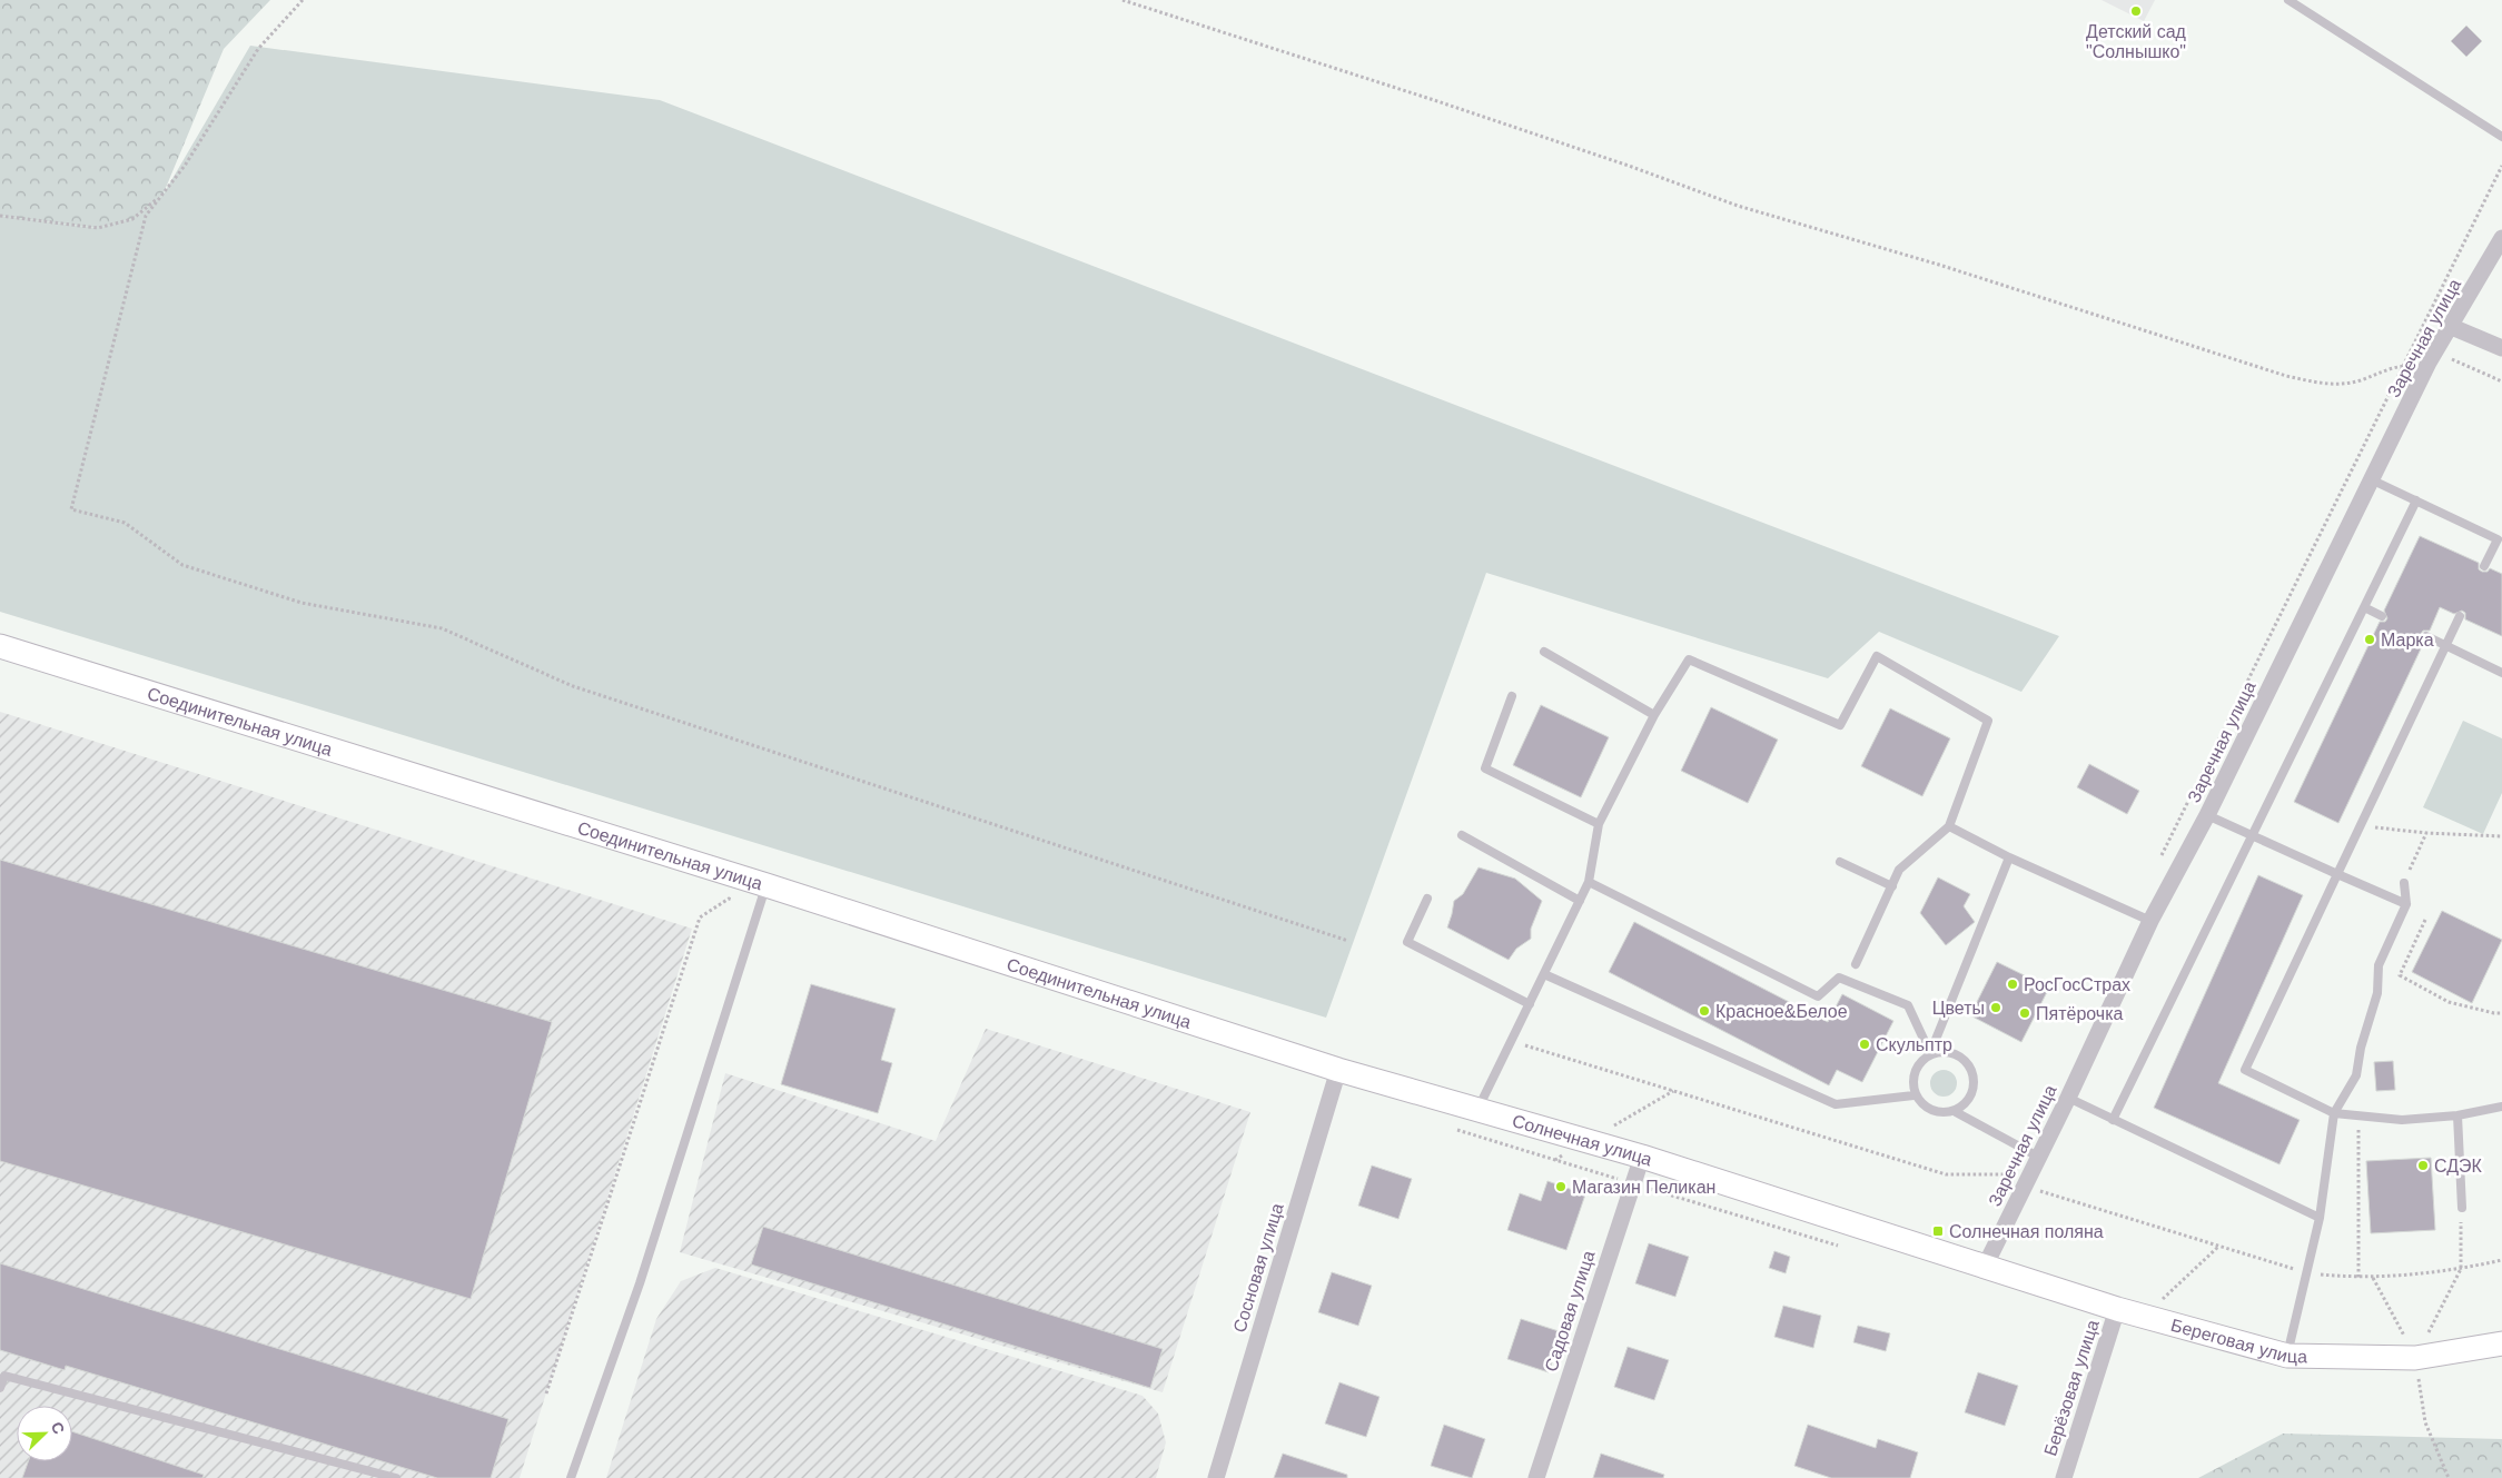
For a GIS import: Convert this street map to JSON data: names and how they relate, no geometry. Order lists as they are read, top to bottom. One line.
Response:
{"streets":{"street":["Заречная улица","Соединительная улица","Солнечная улица","Сосновая улица","Садовая улица","Береговая улица","Берёзовая улица"]},"crossings":[["Заречная улица","Солнечная улица"],["Заречная улица","Береговая улица"],["Соединительная улица","Солнечная улица"],["Соединительная улица","Сосновая улица"],["Солнечная улица","Сосновая улица"],["Солнечная улица","Садовая улица"],["Солнечная улица","Береговая улица"],["Береговая улица","Берёзовая улица"]],"places":{"other":["Детский сад \"Солнышко\"","Марка","РосГосСтрах","Цветы","Красное&Белое","Пятёрочка","Скульптр","СДЭК","Магазин Пеликан"],"transit":["Солнечная поляна"]},"north":"top right"}
